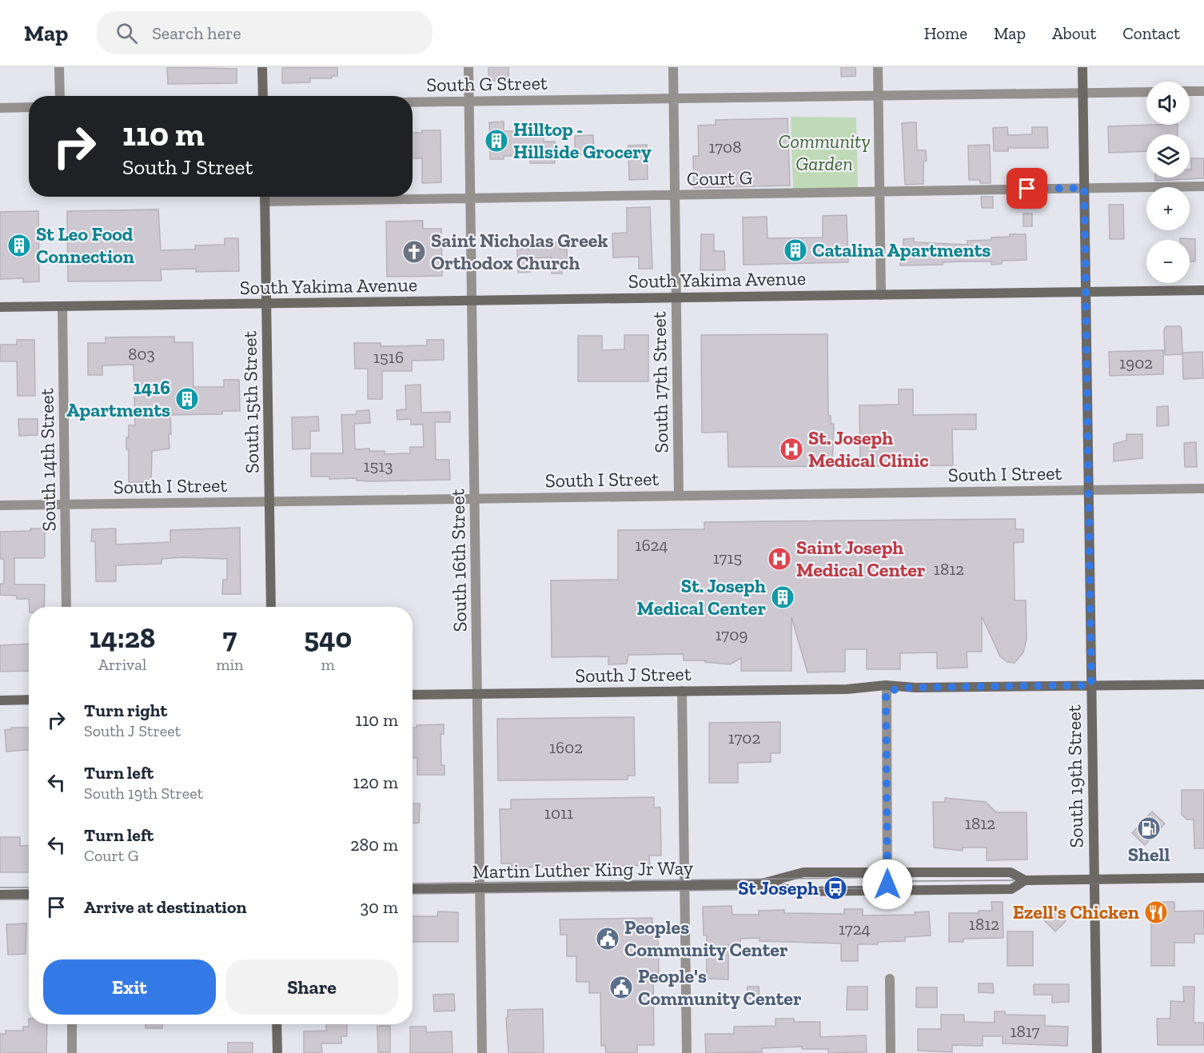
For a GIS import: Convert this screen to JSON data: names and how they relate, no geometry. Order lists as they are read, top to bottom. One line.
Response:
{"streets":{"main road":["South Yakima Avenue","South 15th Street","South J Street","South 19th Street","Martin Luther King Jr Way"],"street":["South G Street","Court G","South 17th Street","South 14th Street","South I Street","South 16th Street"]},"crossings":[["South G Street","South 17th Street"],["South G Street","South 16th Street"],["South G Street","South 19th Street"],["Court G","South 17th Street"],["Court G","South 15th Street"],["Court G","South 16th Street"],["Court G","South 19th Street"],["South Yakima Avenue","South 17th Street"],["South Yakima Avenue","South 15th Street"],["South Yakima Avenue","South 14th Street"],["South Yakima Avenue","South 16th Street"],["South Yakima Avenue","South 19th Street"],["South 17th Street","South I Street"],["South 15th Street","South I Street"],["South 14th Street","South I Street"],["South I Street","South 16th Street"],["South I Street","South 19th Street"],["South 16th Street","South J Street"],["South 16th Street","Martin Luther King Jr Way"],["South 19th Street","Martin Luther King Jr Way"]],"parks":["Community Garden"],"places":{"building":["Hilltop - Hillside Grocery","St Leo Food Connection","Catalina Apartments","1416 Apartments","St. Joseph Medical Center"],"church":["Saint Nicholas Greek Orthodox Church"],"hospital":["St. Joseph Medical Clinic","Saint Joseph Medical Center"],"fuel station":["Shell"],"bus stop":["St Joseph"],"restaurant":["Ezell's Chicken"],"public building":["Peoples Community Center","People's Community Center"]},"house_numbers":["1708","803","1516","1902","1513","1624","1715","1812","1709","1702","1602","1011","1812","1812","1724","1817"],"page":{"header":"Map","search":"Search here","nav":["Home","Map","About","Contact"],"map_buttons":["+","−"],"turn":["110 m","South J Street"],"eta":["14:28","Arrival","7","min","540","m"],"list":[{"name":"Turn right","note":"South J Street","value":"110 m"},{"name":"Turn left","note":"South 19th Street","value":"120 m"},{"name":"Turn left","note":"Court G","value":"280 m"},{"name":"Arrive at destination","value":"30 m"}],"buttons":["Exit","Share"]}}
